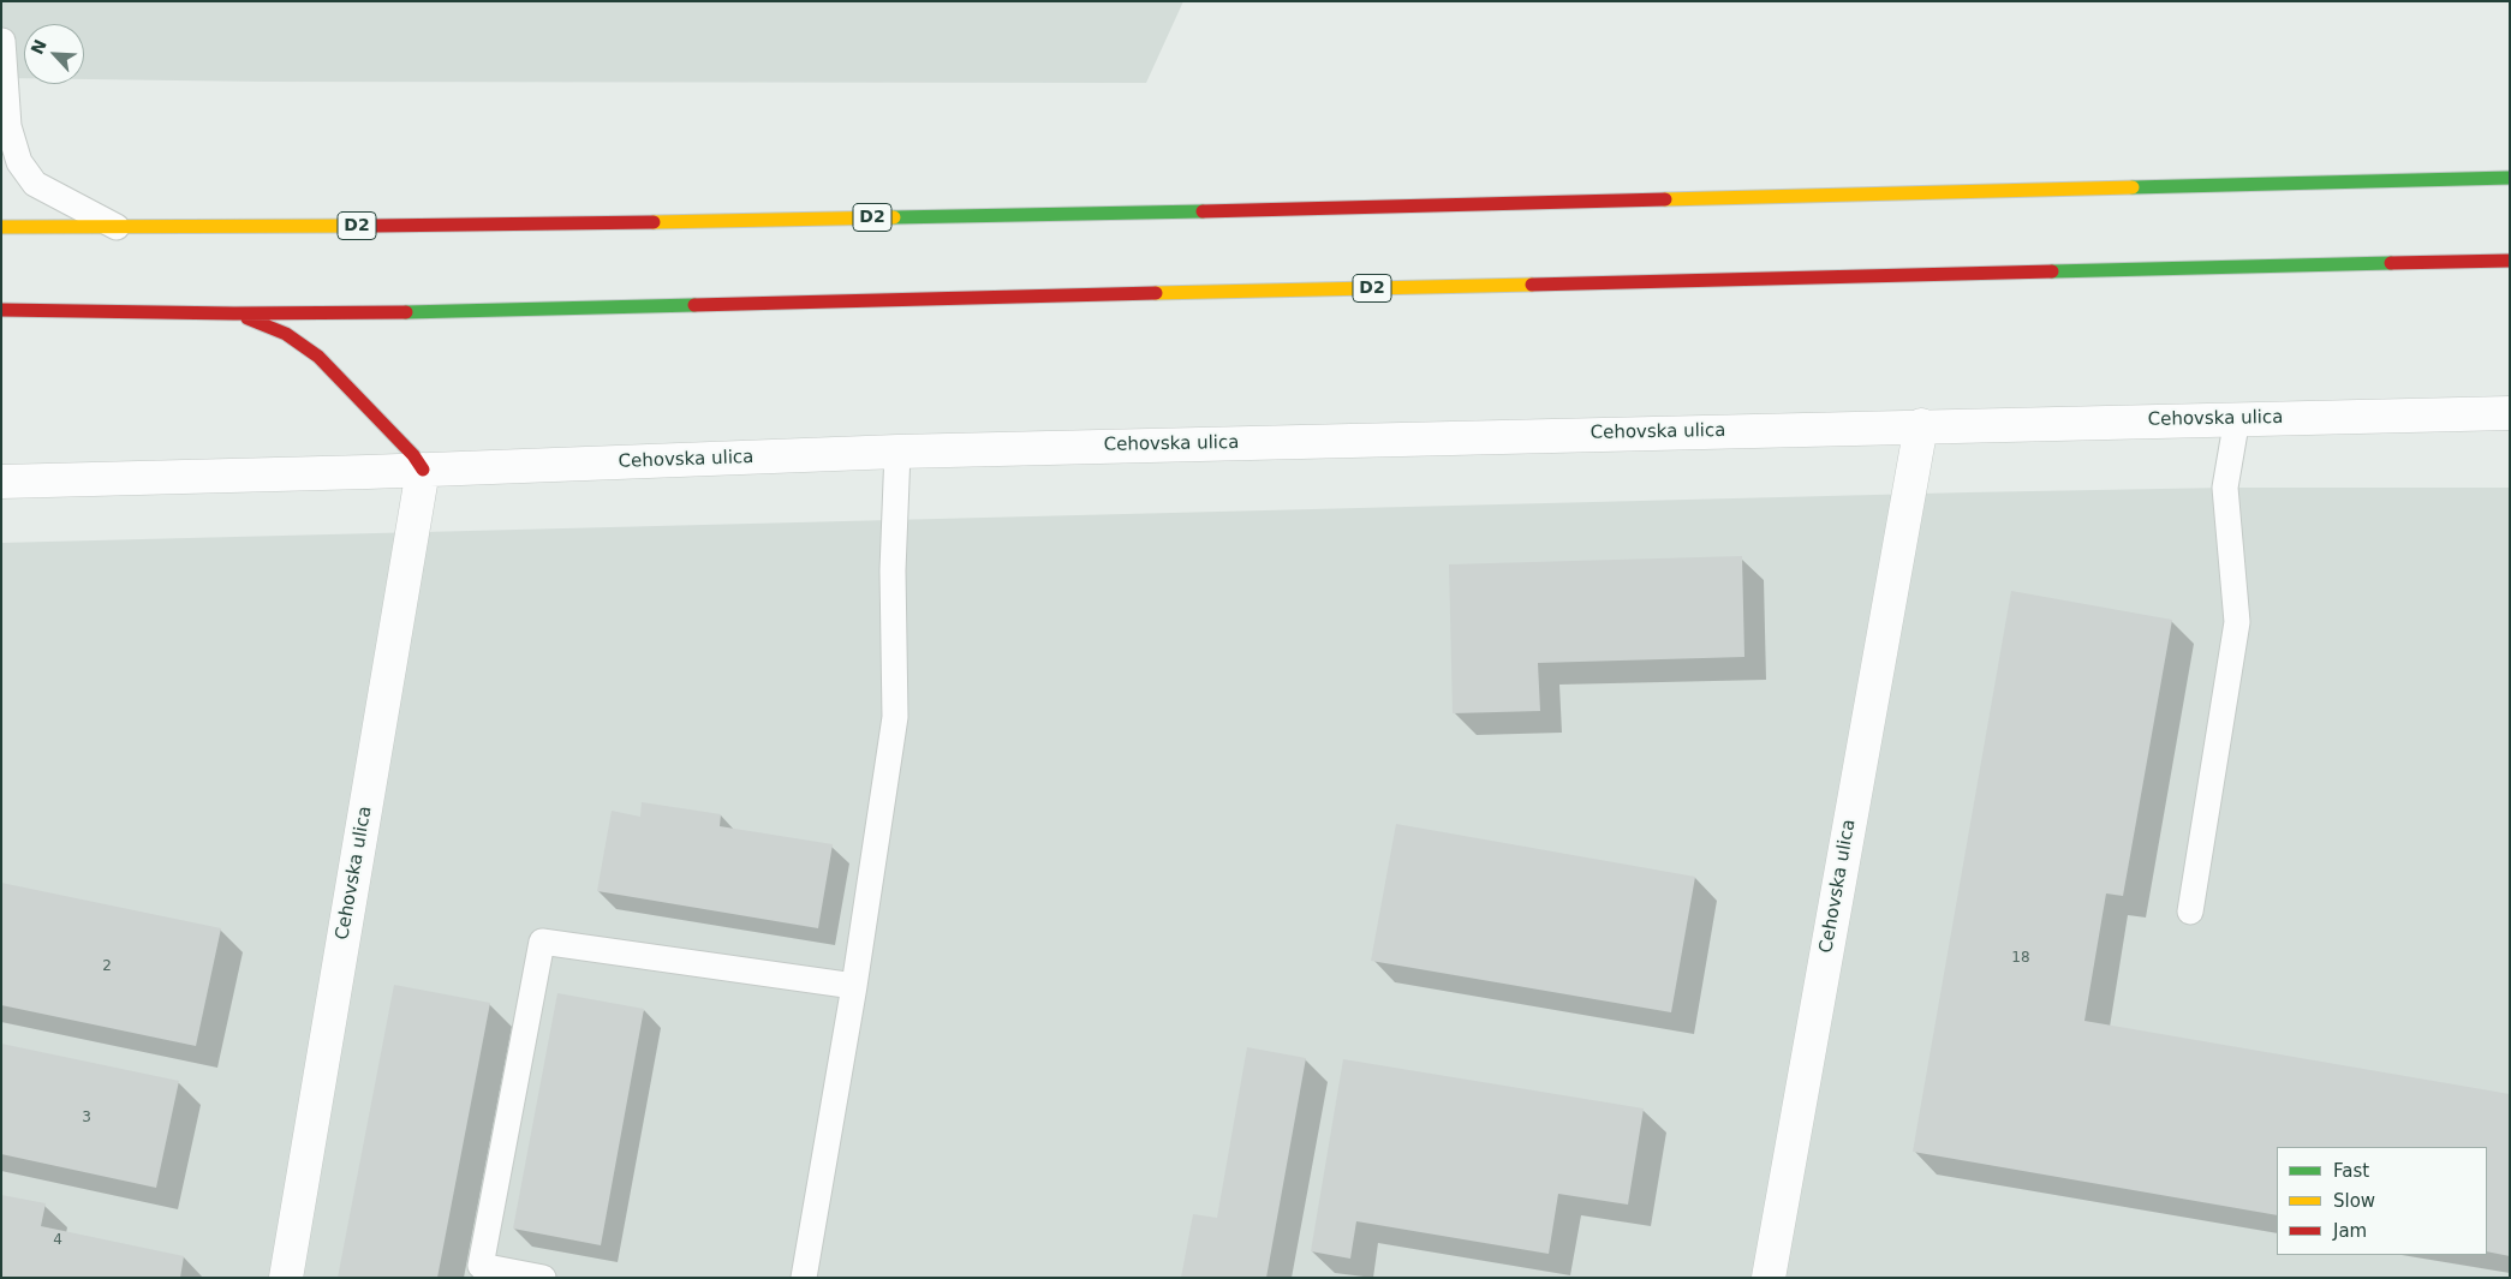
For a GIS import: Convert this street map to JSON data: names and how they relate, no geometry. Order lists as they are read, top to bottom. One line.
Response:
{"streets":{"main road":["D2"],"street":["Cehovska ulica"]},"house_numbers":["18","2","3","4"],"legend":["Fast","Slow","Jam"],"north":"top left"}
